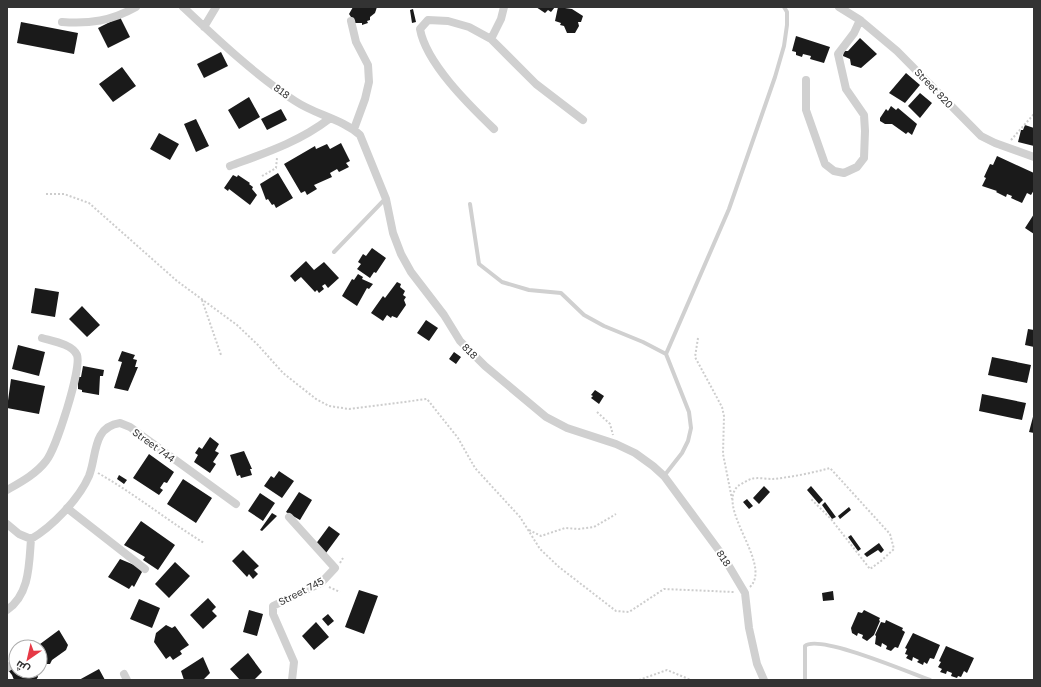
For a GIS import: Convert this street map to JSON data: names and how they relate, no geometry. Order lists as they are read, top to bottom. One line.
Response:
{"streets":{"street":["Street 820","818","Street 744","Street 745"]},"north":"bottom left"}
